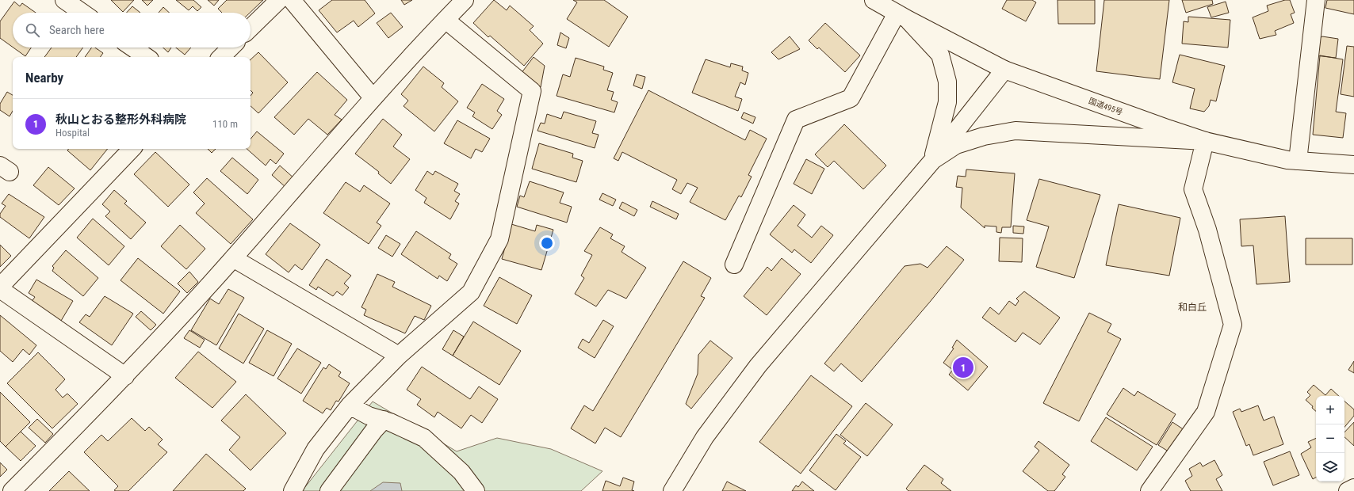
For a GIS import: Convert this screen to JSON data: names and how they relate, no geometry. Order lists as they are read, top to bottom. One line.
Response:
{"streets":{"main road":["国道495号"]},"districts":["和白丘"],"page":{"search":"Search here","heading":"Nearby","list":[{"mark":"1","name":"秋山とおる整形外科病院","note":"Hospital","value":"110 m"}],"pins":"1","map_buttons":["+","−"]}}
